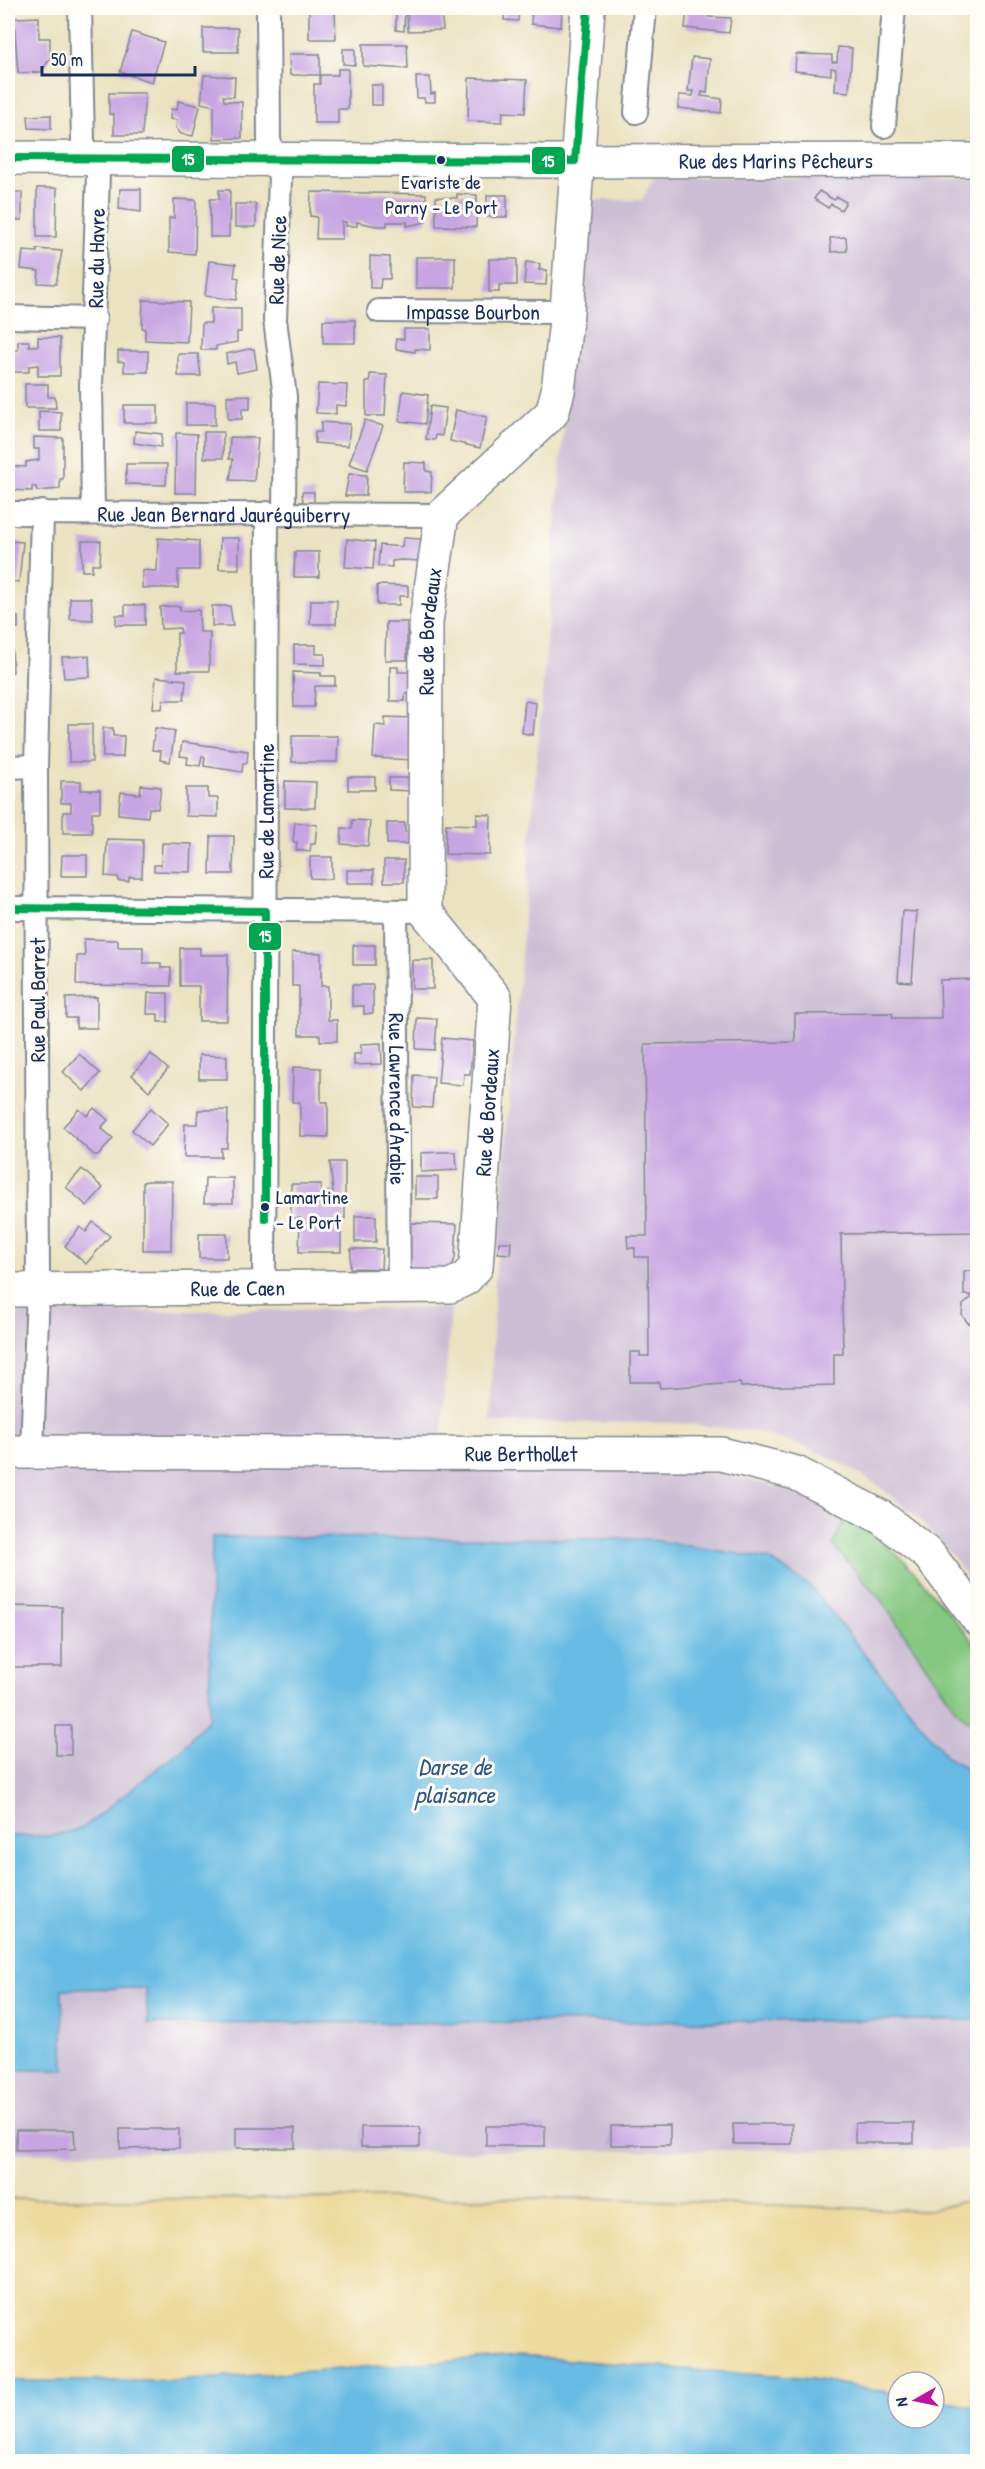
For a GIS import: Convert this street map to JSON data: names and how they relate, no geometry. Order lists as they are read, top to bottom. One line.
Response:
{"streets":{"street":["Rue des Marins Pêcheurs","Rue du Havre","Rue de Nice","Impasse Bourbon","Rue Jean Bernard Jauréguiberry","Rue de Bordeaux","Rue de Lamartine","Rue Paul Barret","Rue Lawrence d'Arabie","Rue de Caen","Rue Berthollet"]},"crossings":[["Rue des Marins Pêcheurs","Rue du Havre"],["Rue des Marins Pêcheurs","Rue de Nice"],["Rue du Havre","Rue Jean Bernard Jauréguiberry"],["Rue de Nice","Rue Jean Bernard Jauréguiberry"],["Rue de Nice","Rue de Lamartine"],["Rue Jean Bernard Jauréguiberry","Rue de Bordeaux"],["Rue Jean Bernard Jauréguiberry","Rue de Lamartine"],["Rue Jean Bernard Jauréguiberry","Rue Paul Barret"],["Rue de Bordeaux","Rue Lawrence d'Arabie"],["Rue de Bordeaux","Rue de Caen"],["Rue de Lamartine","Rue de Caen"],["Rue Paul Barret","Rue de Caen"],["Rue Paul Barret","Rue Berthollet"],["Rue Lawrence d'Arabie","Rue de Caen"]],"water":["Darse de plaisance"],"places":["Evariste de Parny - Le Port","Lamartine - Le Port"],"lines":["transit line 15"],"scale_bar":"50 m","north":"left"}
